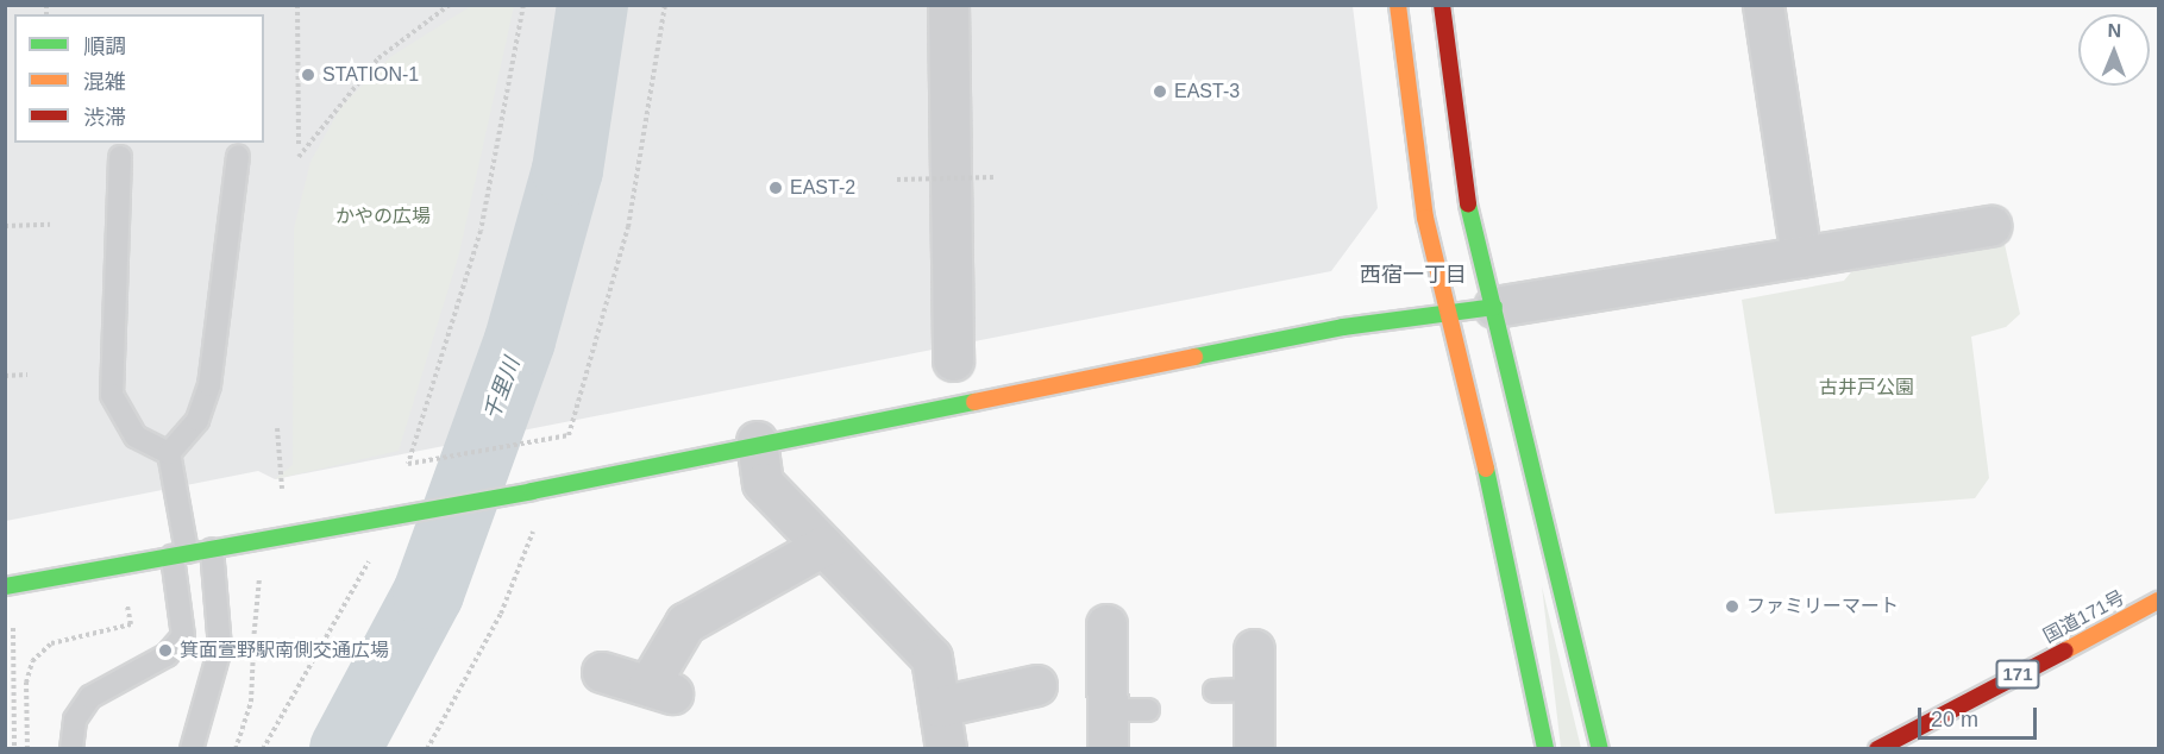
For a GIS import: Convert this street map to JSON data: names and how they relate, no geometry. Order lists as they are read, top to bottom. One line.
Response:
{"streets":{"main road":["国道171号","171"]},"districts":["西宿一丁目"],"water":["千里川"],"parks":["かやの広場","古井戸公園"],"places":["STATION-1","EAST-3","EAST-2","ファミリーマート","箕面萱野駅南側交通広場"],"legend":["順調","混雑","渋滞"],"scale_bar":"20 m","north":"top"}
